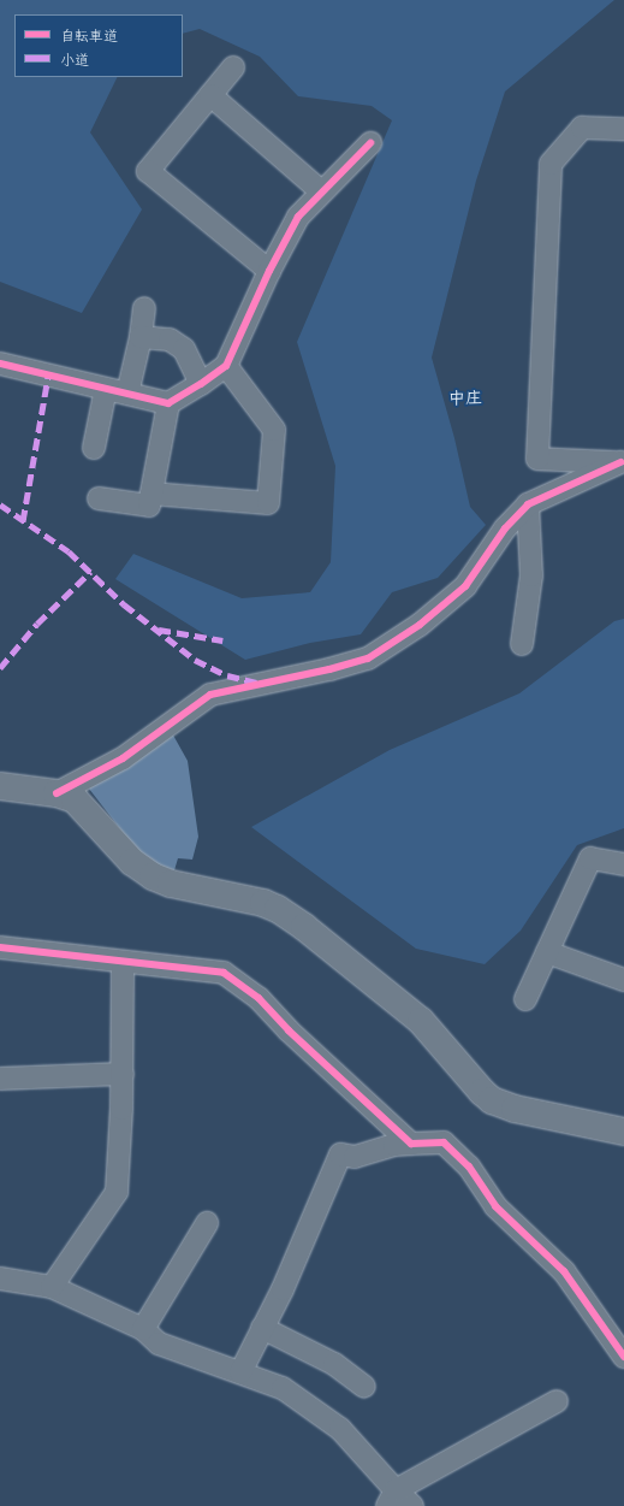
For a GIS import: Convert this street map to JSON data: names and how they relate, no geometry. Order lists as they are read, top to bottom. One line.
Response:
{"districts":["中庄"],"legend":["自転車道","小道"]}
